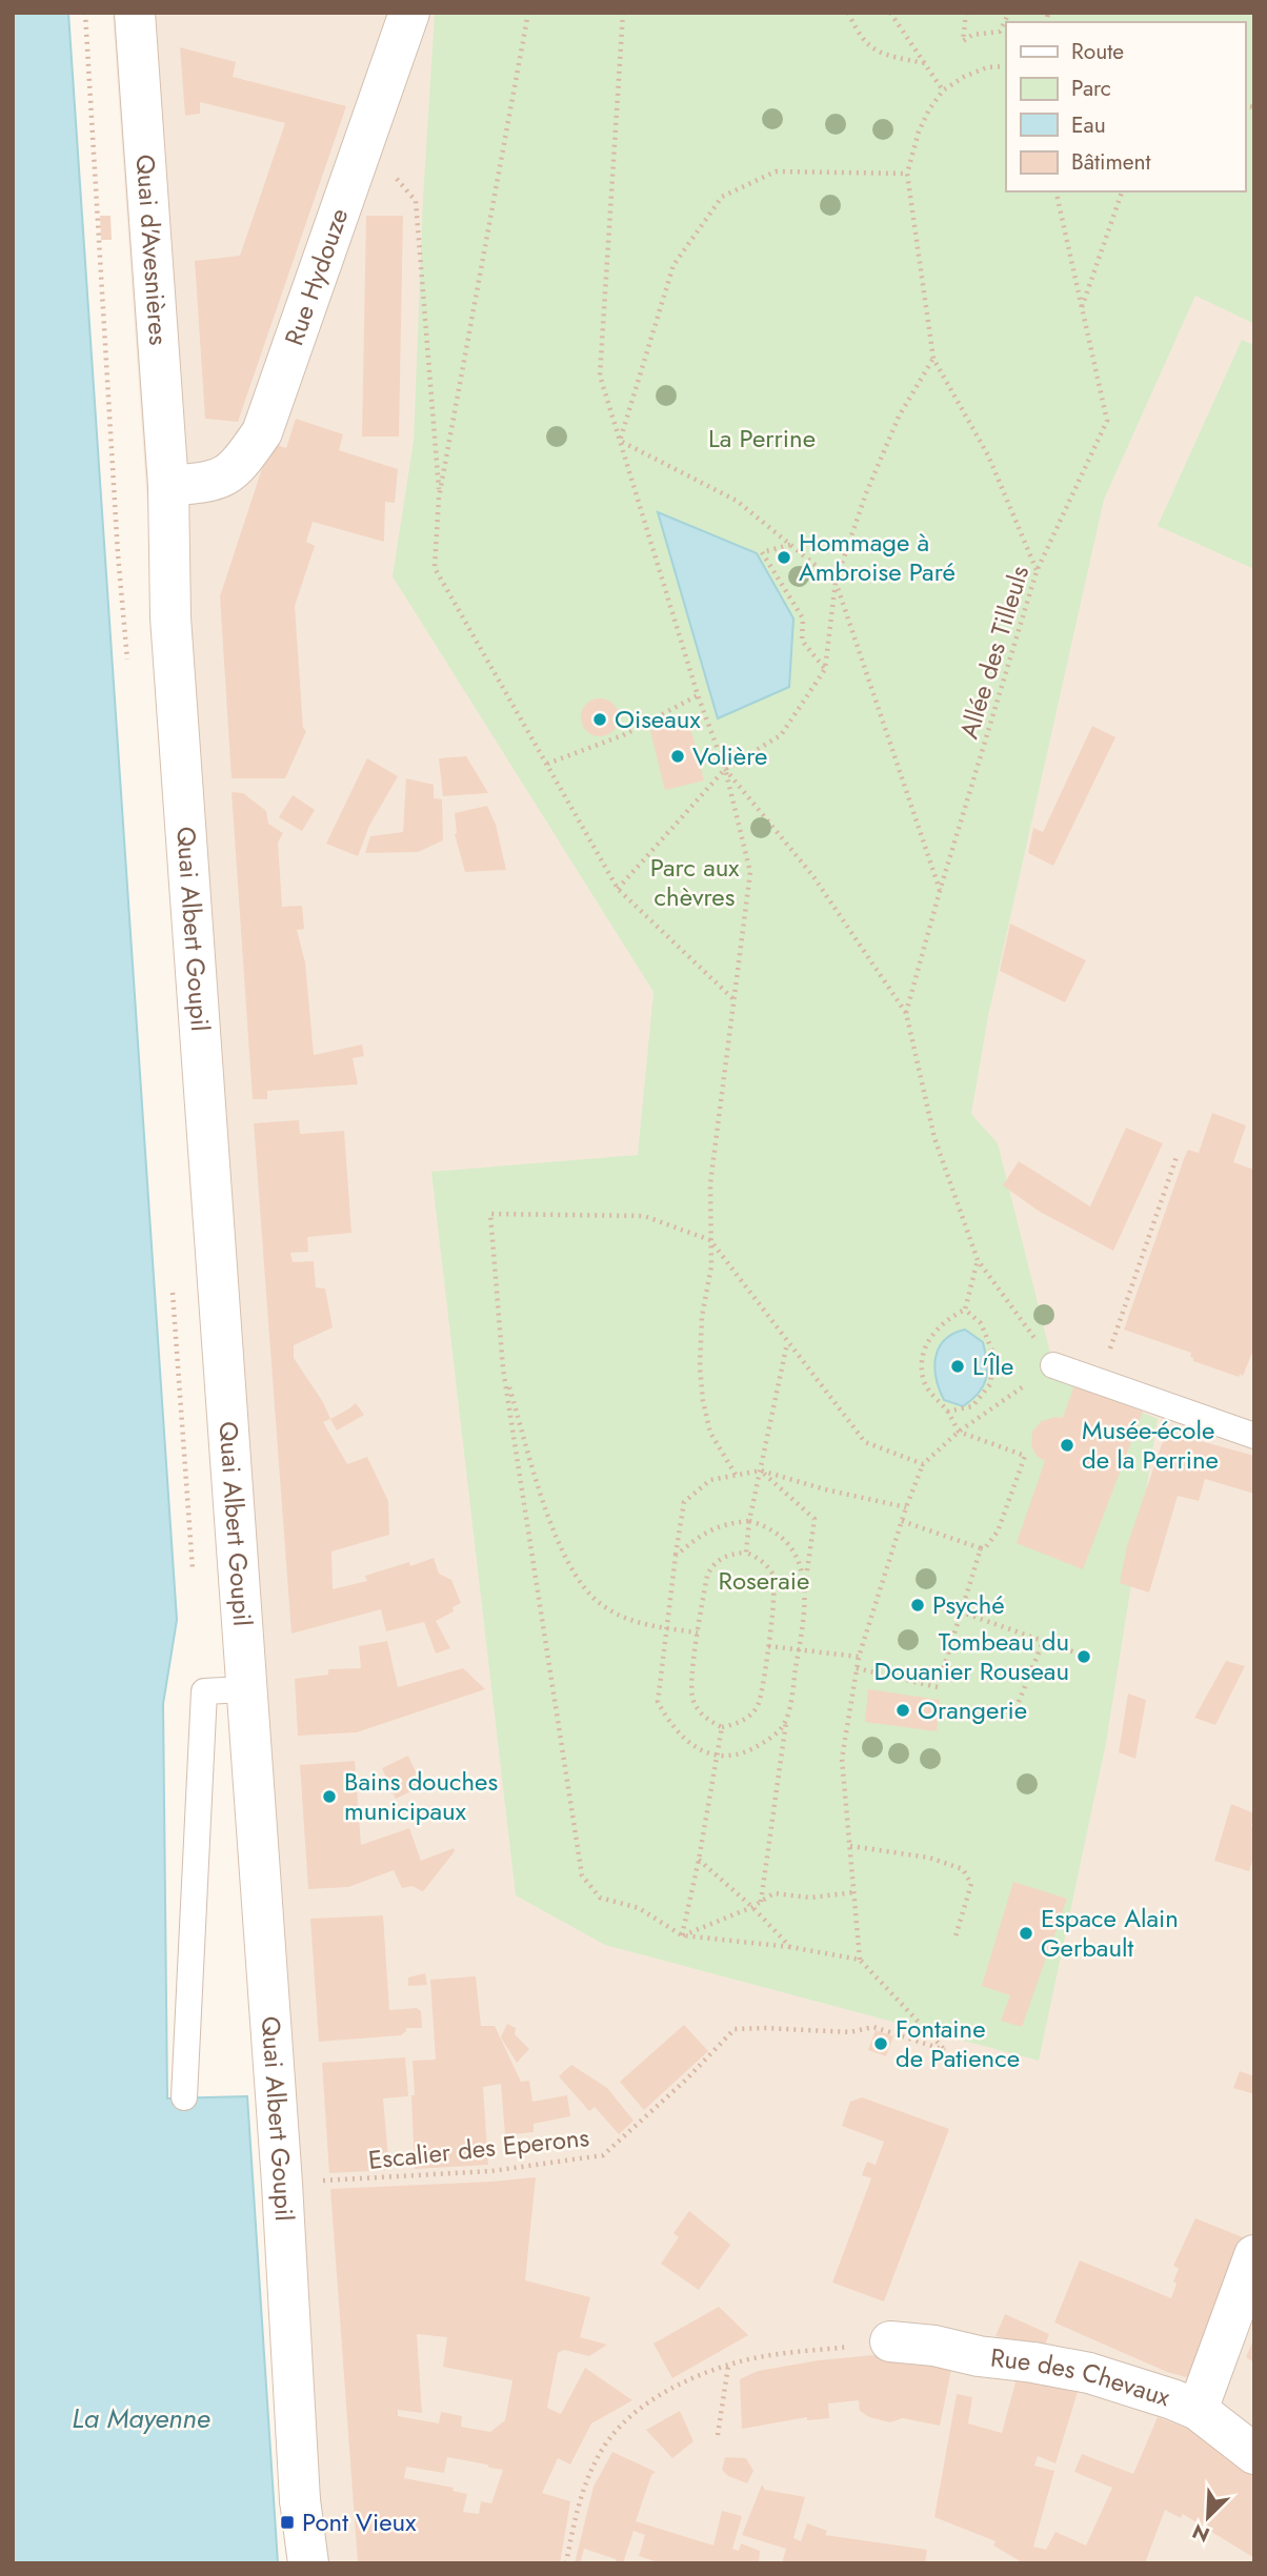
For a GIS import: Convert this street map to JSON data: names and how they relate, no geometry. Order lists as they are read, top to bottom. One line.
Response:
{"streets":{"street":["Quai d'Avesnières","Rue Hydouze","Quai Albert Goupil","Rue des Chevaux"],"path":["Allée des Tilleuls","Escalier des Eperons"]},"crossings":[["Quai d'Avesnières","Rue Hydouze"],["Quai d'Avesnières","Quai Albert Goupil"],["Rue Hydouze","Quai Albert Goupil"],["Quai Albert Goupil","Escalier des Eperons"]],"water":["La Mayenne"],"parks":["La Perrine","Parc aux chèvres","Roseraie"],"places":{"other":["Hommage à Ambroise Paré","Oiseaux","Volière","L'Île","Musée-école de la Perrine","Psyché","Tombeau du Douanier Rouseau","Orangerie","Bains douches municipaux","Espace Alain Gerbault","Fontaine de Patience"],"transit":["Pont Vieux"]},"legend":["Route","Parc","Eau","Bâtiment"],"north":"bottom left"}
